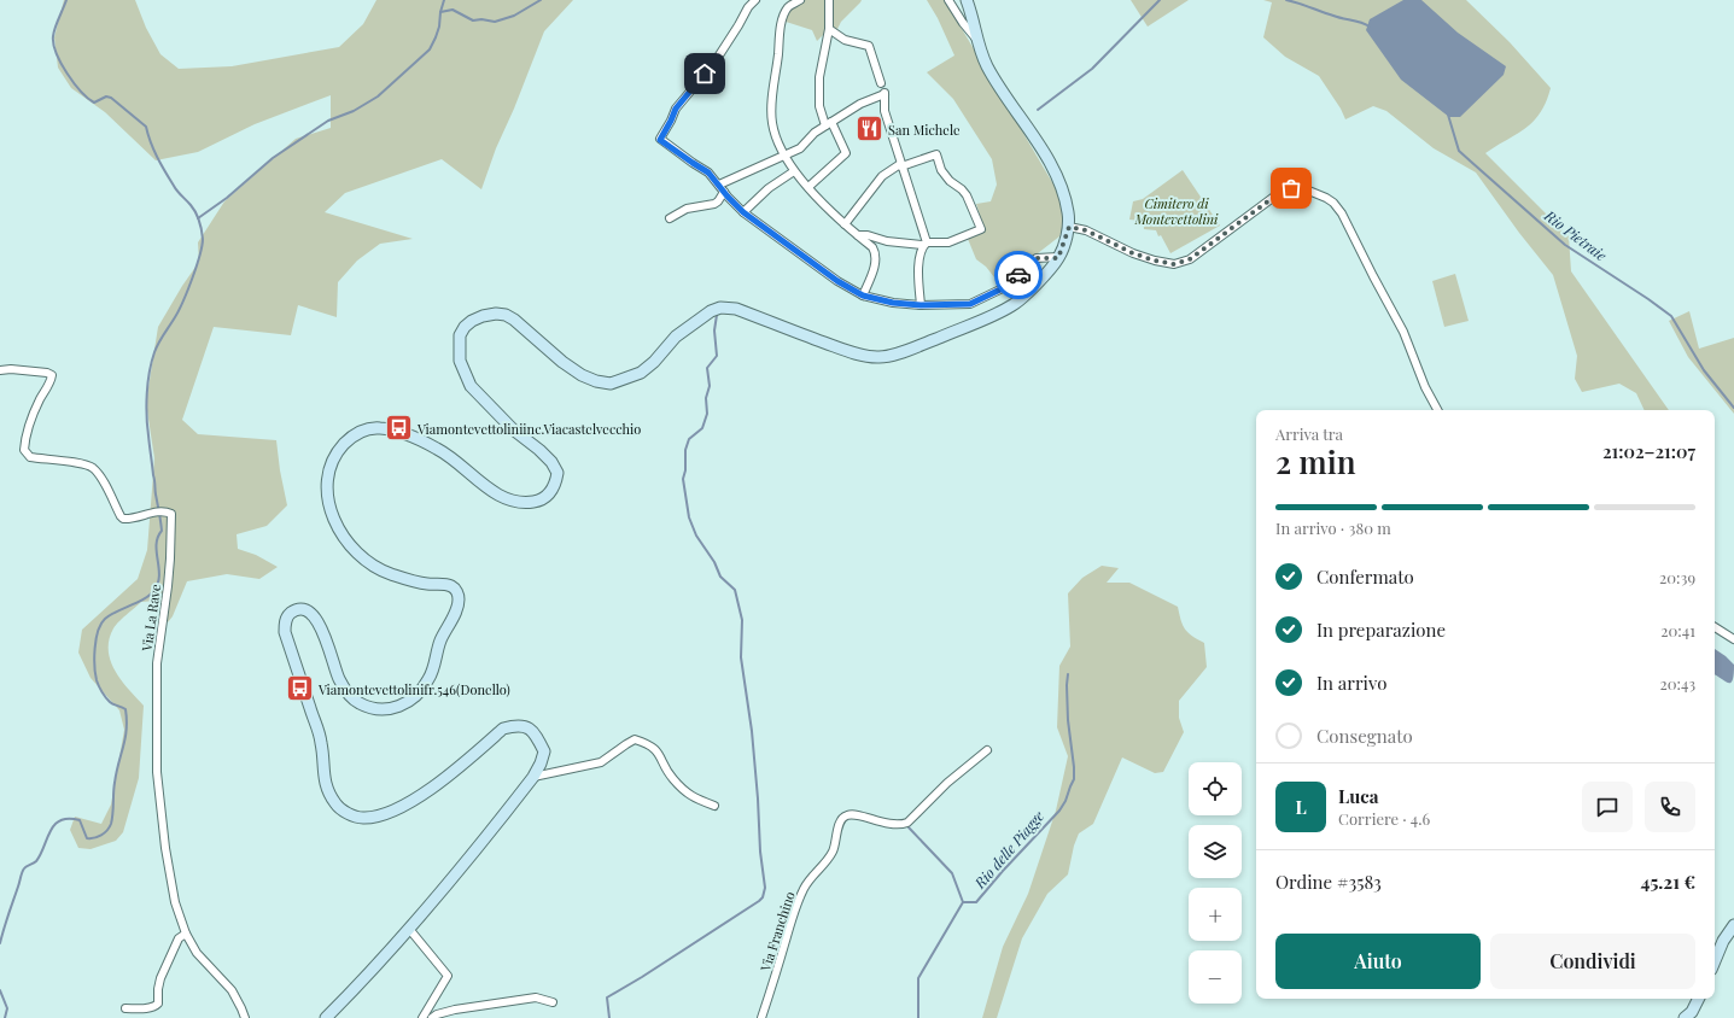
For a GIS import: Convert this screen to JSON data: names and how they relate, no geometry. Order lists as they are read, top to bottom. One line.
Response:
{"streets":{"street":["Via La Rave","Via Franchino"]},"water":["Rio Pietraie","Rio delle Piagge"],"parks":["Cimitero di Montevettolini"],"places":{"restaurant":["San Michele"],"bus stop":["Viamontevettoliniinc.Viacastelvecchio","Viamontevettolinifr.546(Donello)"]},"page":{"heading":["2 min","Arriva tra","21:02–21:07"],"panel":["Luca","Corriere · 4.6","Ordine #3583","45.21 €"],"bar":"In arrivo · 380 m","list":[["Confermato","20:39"],["In preparazione","20:41"],["In arrivo","20:43"],"Consegnato"],"map_buttons":["+","−"],"round":"L","buttons":["Aiuto","Condividi"]}}
